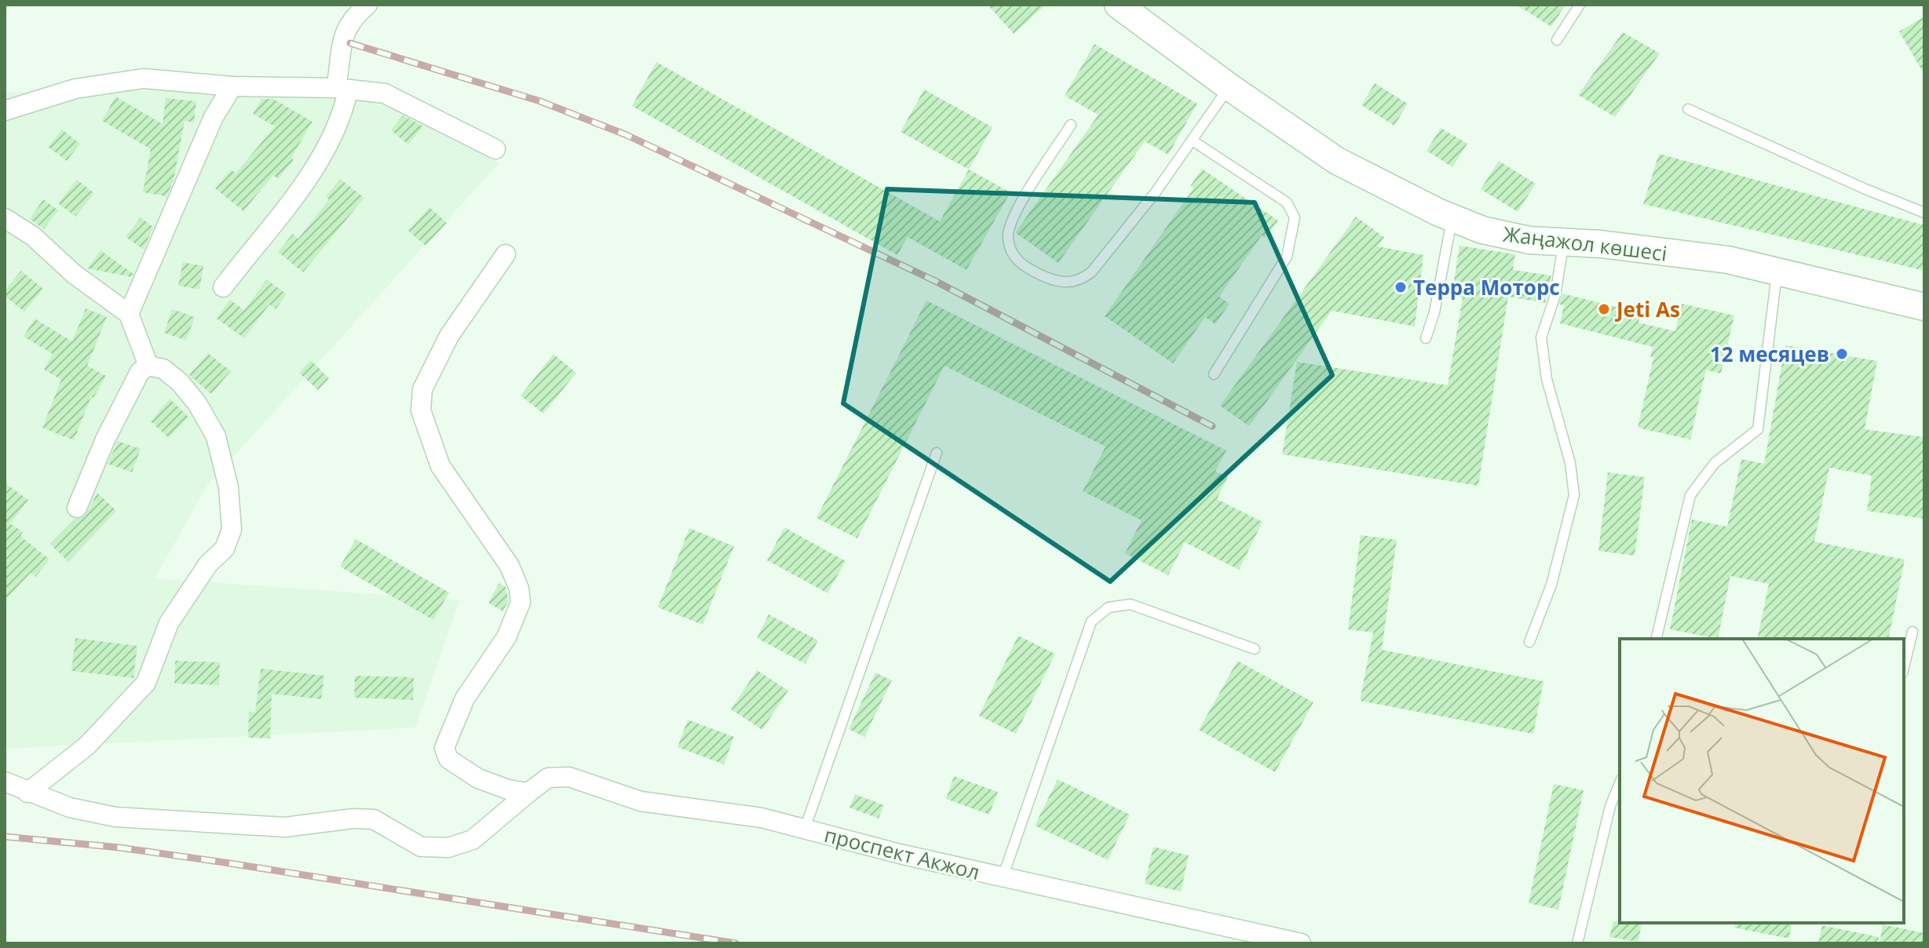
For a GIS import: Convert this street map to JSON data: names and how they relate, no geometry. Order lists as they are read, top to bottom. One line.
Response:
{"streets":{"main road":["Жаңажол көшесі"],"street":["проспект Акжол"]},"places":["Терра Моторс","Jeti As","12 месяцев"]}
